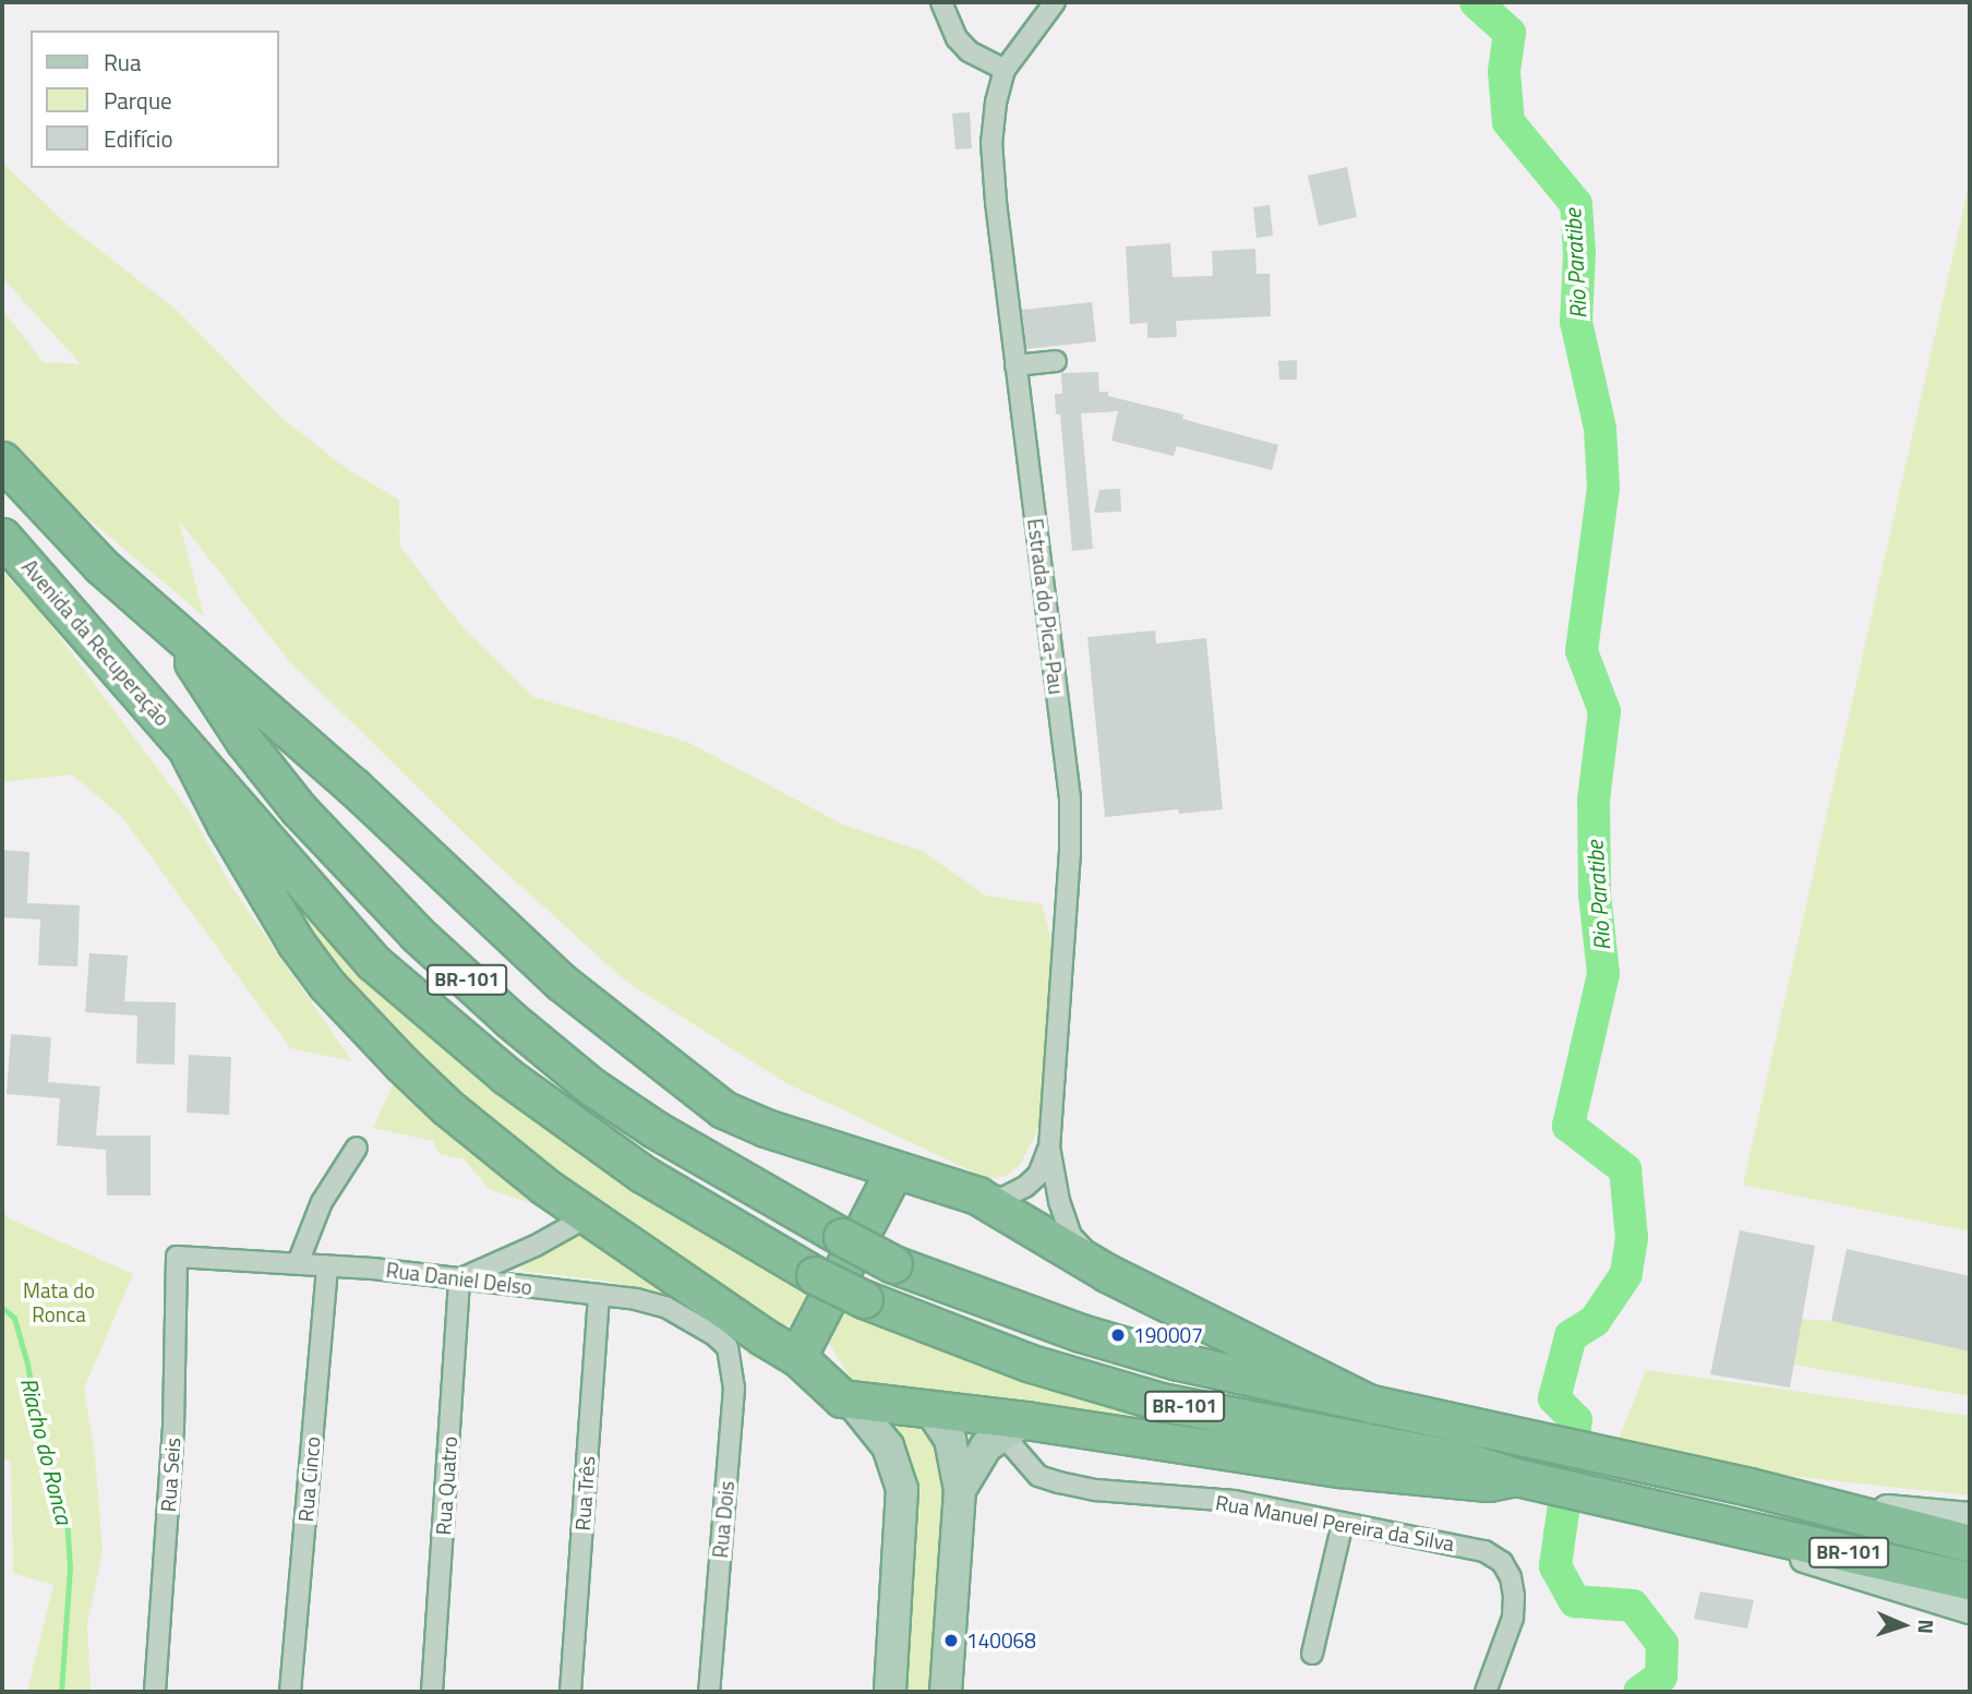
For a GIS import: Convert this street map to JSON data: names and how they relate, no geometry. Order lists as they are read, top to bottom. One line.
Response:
{"streets":{"highway":["Avenida da Recuperação","BR-101"],"street":["Estrada do Pica-Pau","Rua Daniel Delso","Rua Seis","Rua Cinco","Rua Quatro","Rua Três","Rua Dois","Rua Manuel Pereira da Silva"]},"crossings":[["Avenida da Recuperação","BR-101"],["BR-101","Rua Manuel Pereira da Silva"],["Rua Daniel Delso","Rua Seis"],["Rua Daniel Delso","Rua Cinco"],["Rua Daniel Delso","Rua Quatro"],["Rua Daniel Delso","Rua Três"],["Rua Daniel Delso","Rua Dois"]],"water":["Rio Paratibe","Riacho do Ronca"],"parks":["Mata do Ronca"],"places":["190007","140068"],"legend":["Rua","Parque","Edifício"],"north":"right"}
